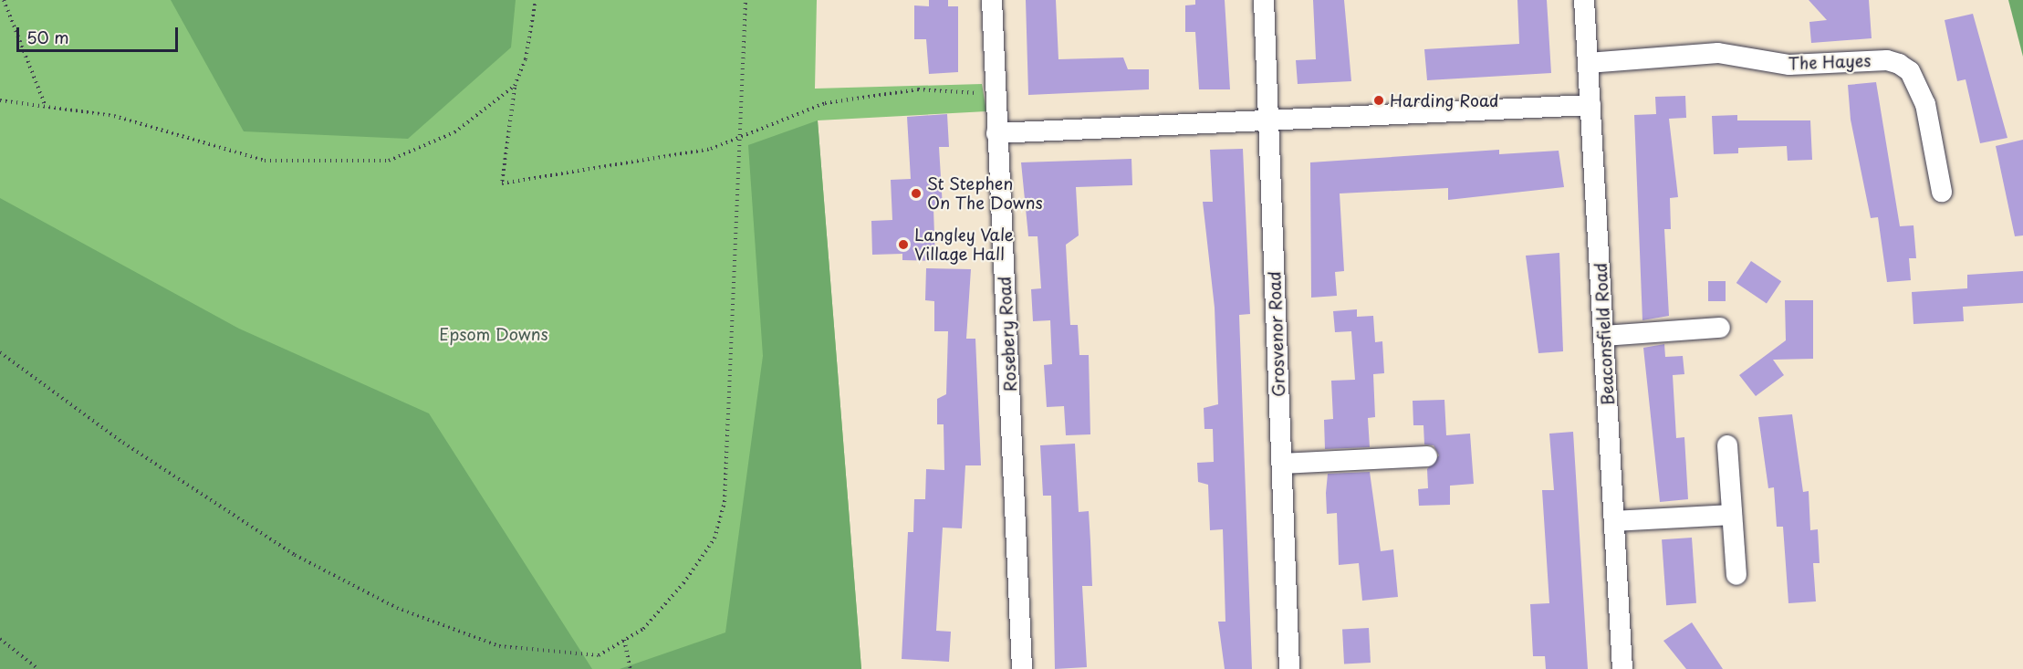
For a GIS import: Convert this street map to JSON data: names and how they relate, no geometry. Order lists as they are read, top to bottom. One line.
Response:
{"streets":{"street":["The Hayes","Rosebery Road","Grosvenor Road","Beaconsfield Road"]},"crossings":[["The Hayes","Beaconsfield Road"]],"parks":["Epsom Downs"],"places":["Harding Road","St Stephen On The Downs","Langley Vale Village Hall"],"scale_bar":"50 m"}
